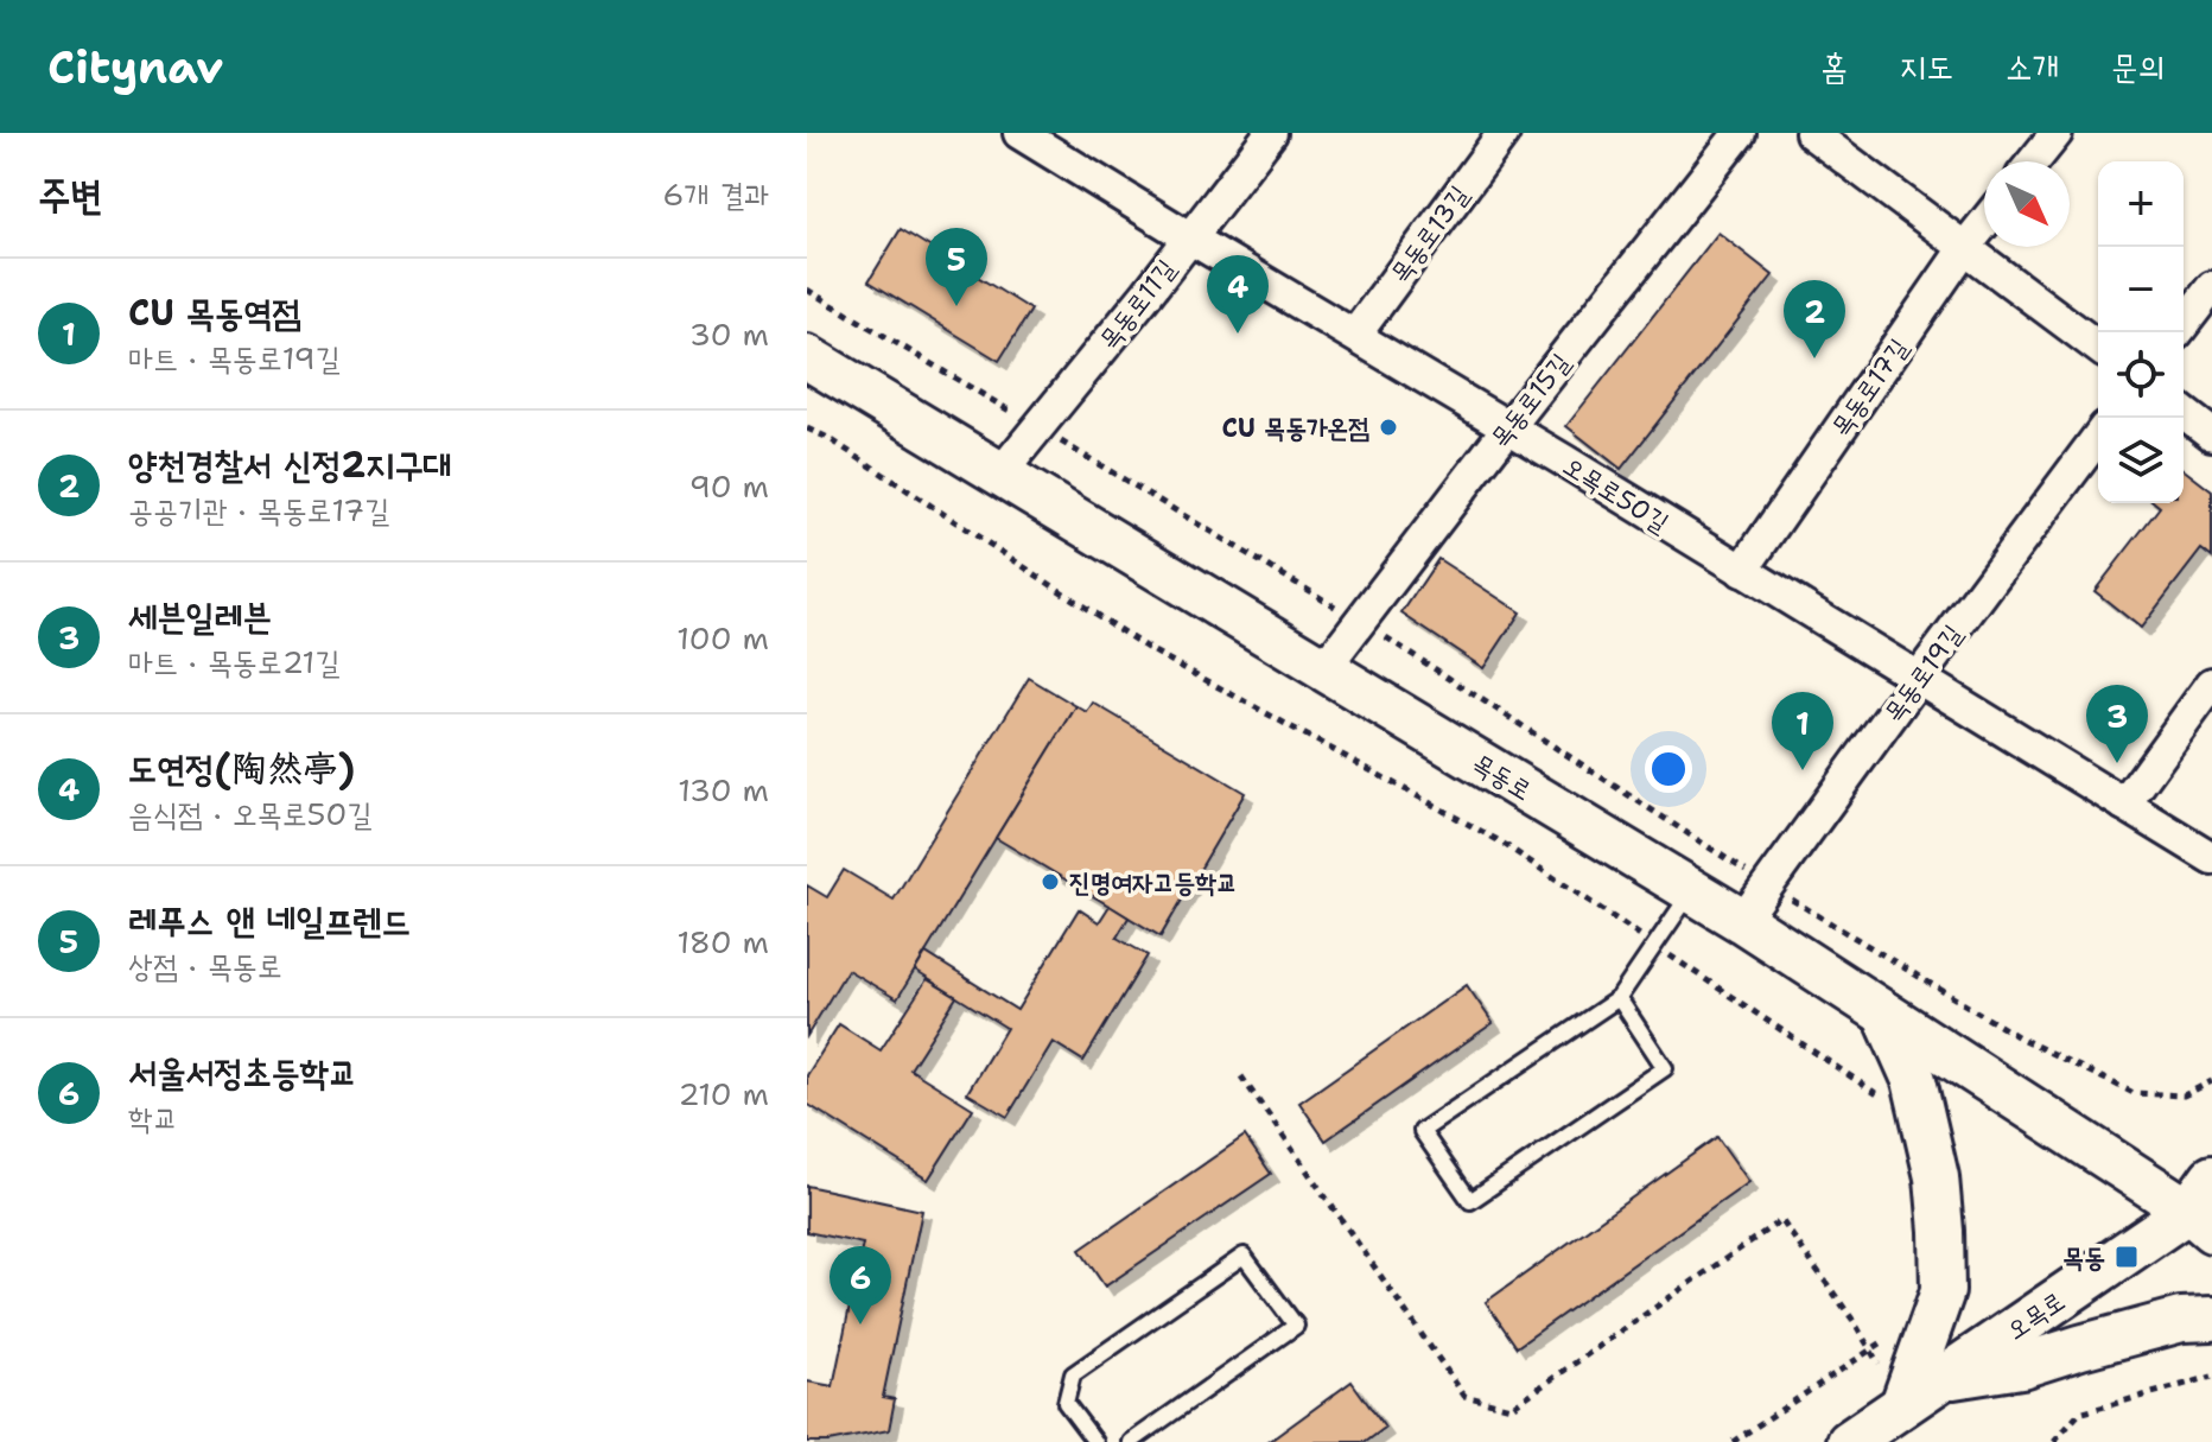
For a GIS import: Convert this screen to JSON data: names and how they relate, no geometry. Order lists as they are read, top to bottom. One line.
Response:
{"streets":{"main road":["목동로","오목로"],"street":["목동로13길","목동로11길","목동로17길","목동로15길","오목로50길","목동로19길"]},"crossings":[["목동로13길","오목로50길"],["목동로11길","오목로50길"],["목동로11길","목동로"],["목동로17길","오목로50길"],["목동로15길","오목로50길"],["목동로15길","목동로"],["오목로50길","목동로19길"],["목동로19길","목동로"],["목동로","오목로"]],"places":{"other":["CU 목동가온점","진명여자고등학교"],"transit":["목동"]},"north":"bottom right","page":{"header":"Citynav","nav":["홈","지도","소개","문의"],"heading":["주변","6개 결과"],"map_buttons":["+","−"],"pins":["5","4","2","3","1","6"],"list":[{"mark":"1","name":"CU 목동역점","note":"마트 · 목동로19길","value":"30 m"},{"mark":"2","name":"양천경찰서 신정2지구대","note":"공공기관 · 목동로17길","value":"90 m"},{"mark":"3","name":"세븐일레븐","note":"마트 · 목동로21길","value":"100 m"},{"mark":"4","name":"도연정(陶然亭)","note":"음식점 · 오목로50길","value":"130 m"},{"mark":"5","name":"레푸스 앤 네일프렌드","note":"상점 · 목동로","value":"180 m"},{"mark":"6","name":"서울서정초등학교","note":"학교","value":"210 m"}]}}
